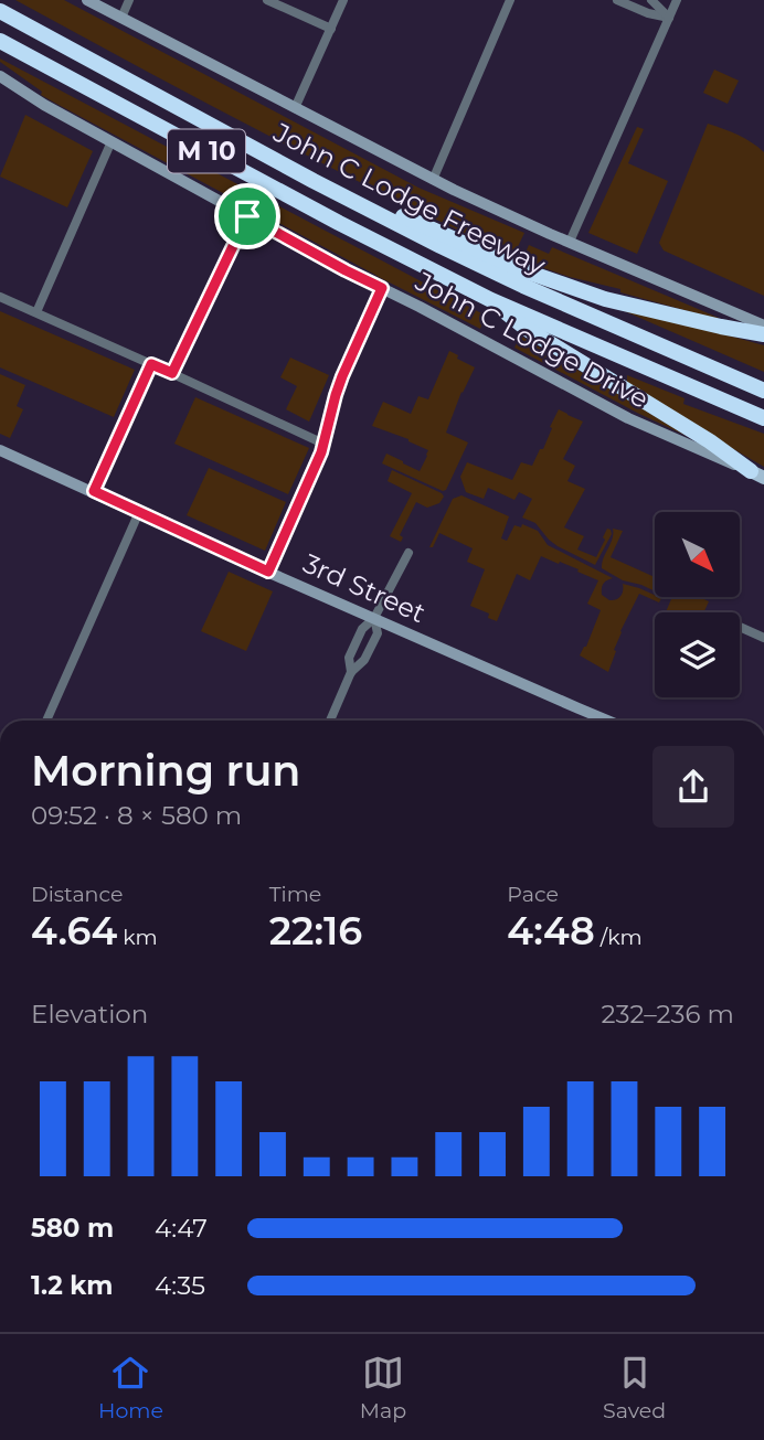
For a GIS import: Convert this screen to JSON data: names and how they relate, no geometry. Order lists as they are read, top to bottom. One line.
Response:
{"streets":{"highway":["M 10","John C Lodge Freeway"],"main road":["John C Lodge Drive","3rd Street"]},"north":"bottom right","page":{"heading":["Morning run","09:52 · 8 × 580 m"],"stats":[["Distance","4.64 km"],["Time","22:16"],["Pace","4:48 /km"]],"chart":["Elevation","232–236 m"],"list":[{"name":"580 m","note":"4:47"},{"name":"1.2 km","note":"4:35"}],"tabs":["Home","Map","Saved"]}}
